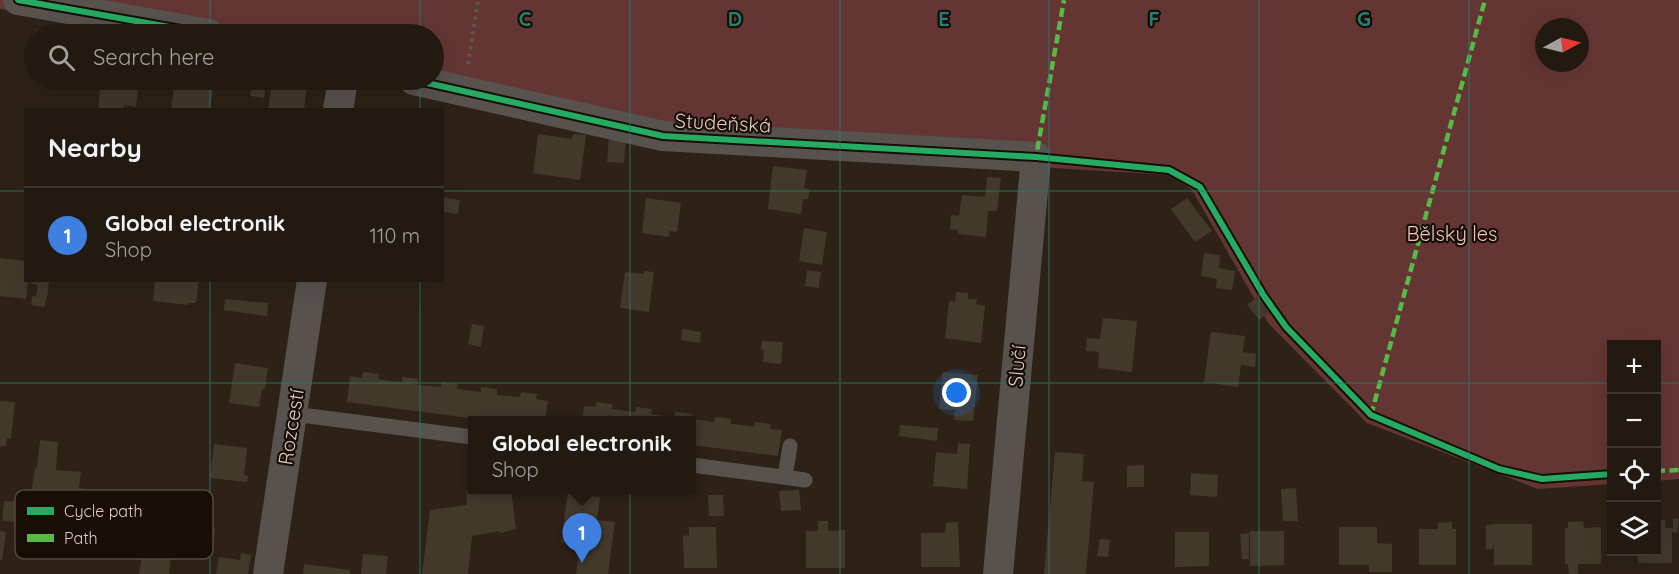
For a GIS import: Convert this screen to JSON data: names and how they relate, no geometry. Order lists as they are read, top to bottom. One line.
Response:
{"streets":{"street":["Studeňská","Slučí","Rozcestí"]},"crossings":[["Studeňská","Slučí"]],"parks":["Bělský les"],"legend":["Cycle path","Path"],"north":"right","page":{"search":"Search here","heading":"Nearby","list":[{"mark":"1","name":"Global electronik","note":"Shop","value":"110 m"}],"map_buttons":["+","−"],"popup":["Global electronik","Shop"],"pins":"1"},"grid":{"columns":["C","D","E","F","G"]}}
